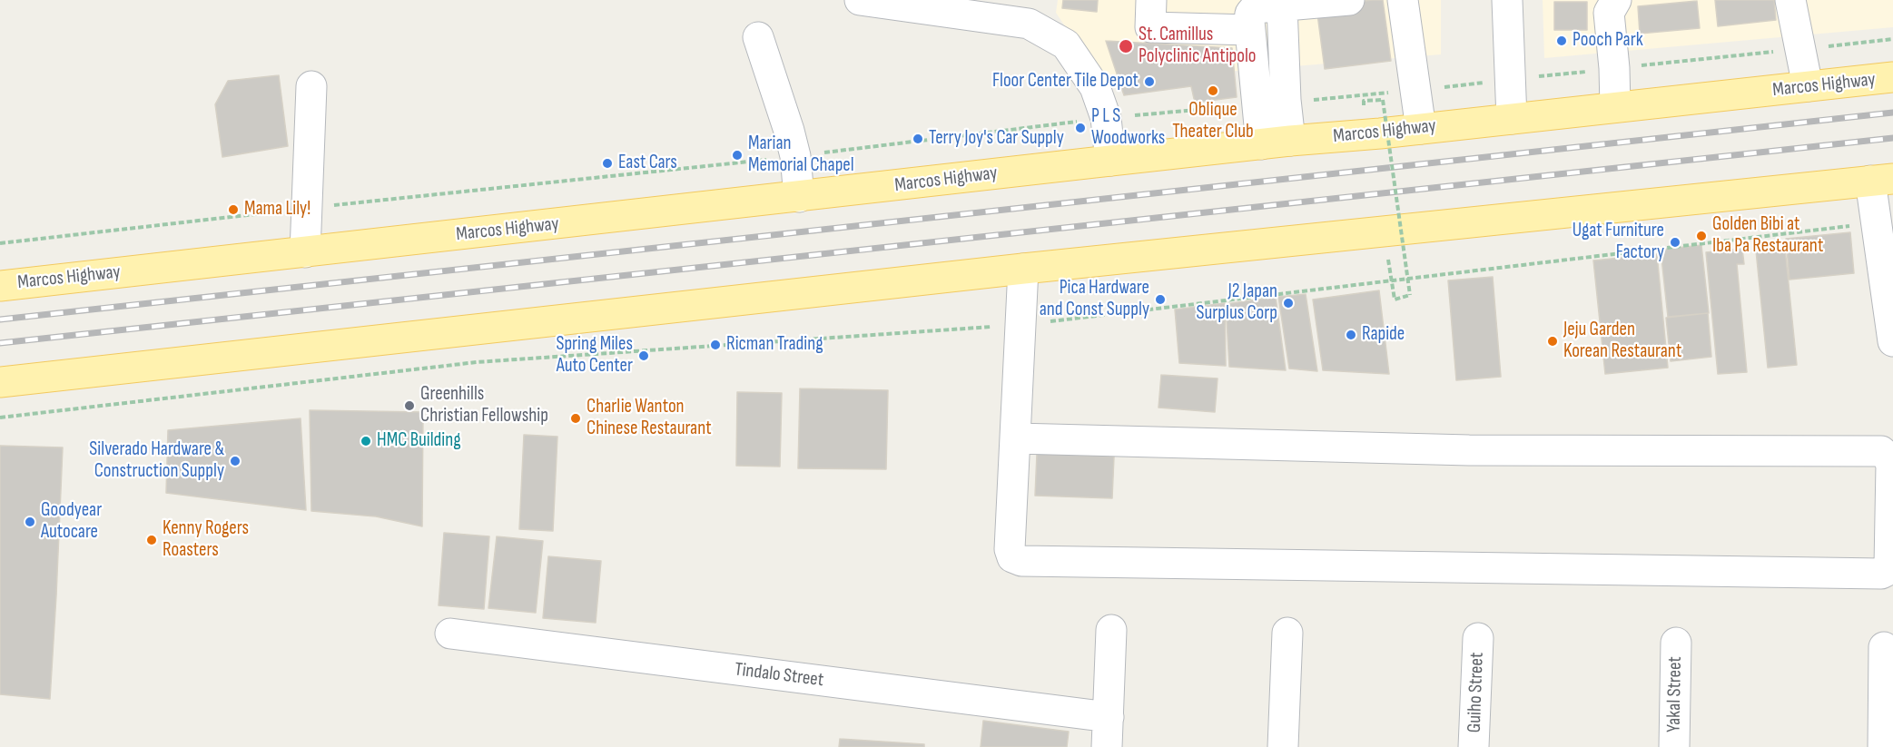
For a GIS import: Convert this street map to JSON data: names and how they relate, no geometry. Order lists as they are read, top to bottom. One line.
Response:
{"streets":{"main road":["Marcos Highway"],"street":["Tindalo Street","Guiho Street","Yakal Street"]},"places":["Pooch Park","St. Camillus Polyclinic Antipolo","Floor Center Tile Depot","Oblique Theater Club","P L S Woodworks","Terry Joy's Car Supply","Marian Memorial Chapel","East Cars","Mama Lily!","Golden Bibi at Iba Pa Restaurant","Ugat Furniture Factory","Pica Hardware and Const Supply","J2 Japan Surplus Corp","Rapide","Jeju Garden Korean Restaurant","Ricman Trading","Spring Miles Auto Center","Greenhills Christian Fellowship","Charlie Wanton Chinese Restaurant","HMC Building","Silverado Hardware & Construction Supply","Goodyear Autocare","Kenny Rogers Roasters"]}
